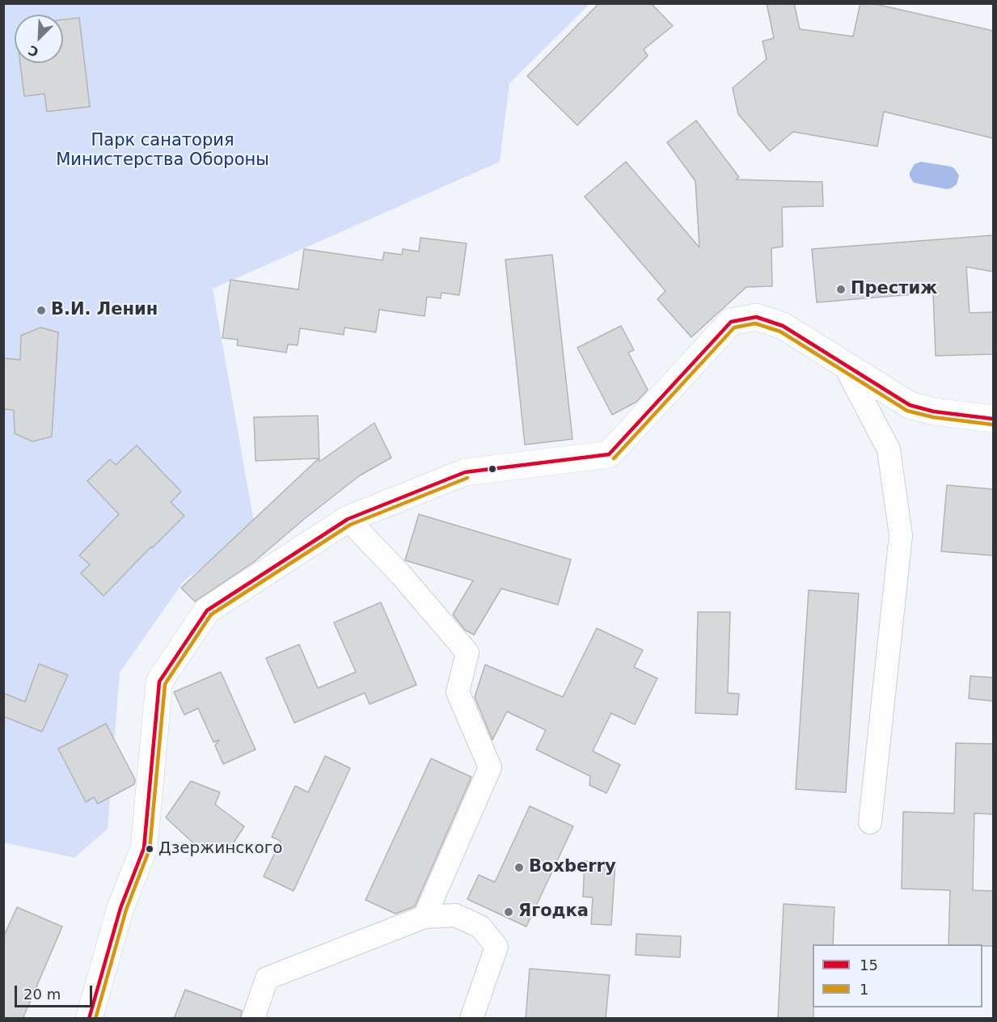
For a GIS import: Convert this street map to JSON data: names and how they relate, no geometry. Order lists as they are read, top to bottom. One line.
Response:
{"parks":["Парк санатория Министерства Обороны"],"places":["Престиж","В.И. Ленин","Дзержинского","Boxberry","Ягодка"],"lines":["transit line 15","transit line 1"],"legend":["15","1"],"scale_bar":"20 m","north":"bottom left"}
